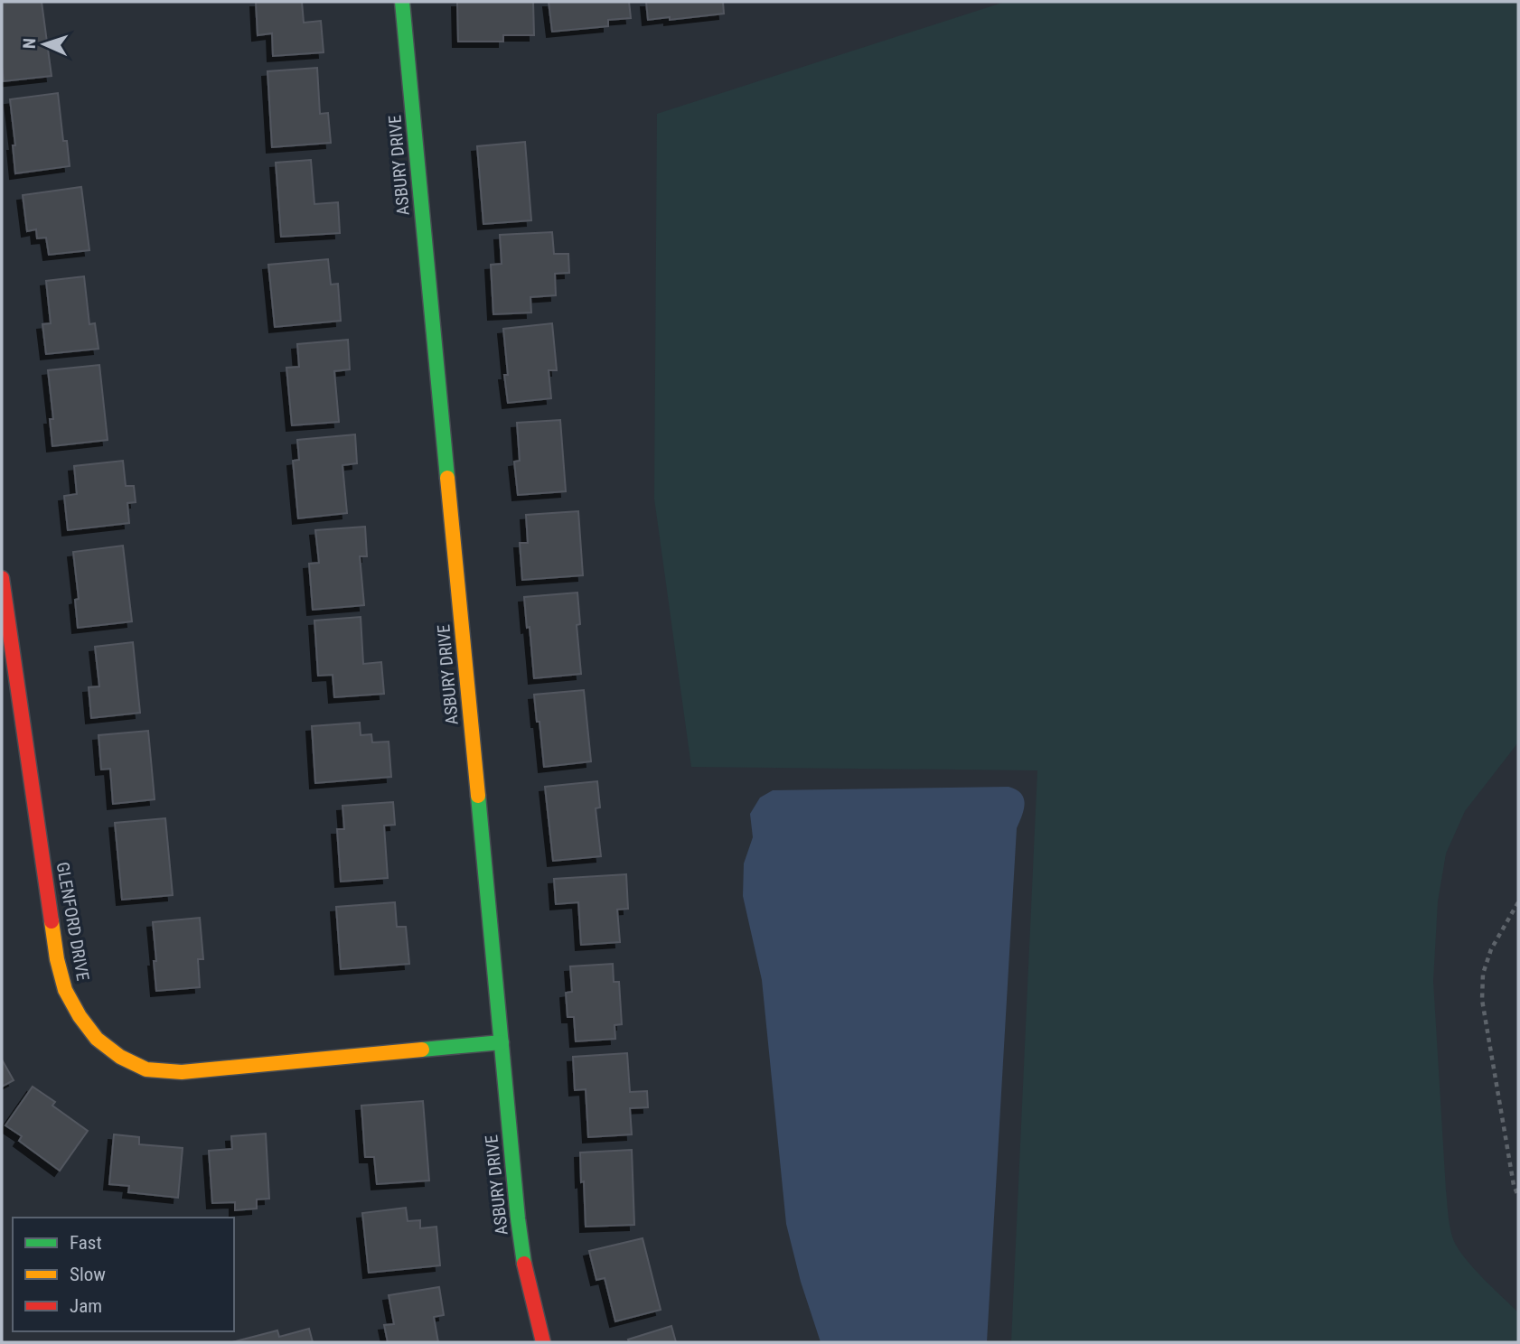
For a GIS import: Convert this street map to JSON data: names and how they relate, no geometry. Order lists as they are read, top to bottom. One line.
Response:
{"streets":{"street":["ASBURY DRIVE","GLENFORD DRIVE"]},"crossings":[["ASBURY DRIVE","GLENFORD DRIVE"]],"legend":["Fast","Slow","Jam"],"north":"left"}
